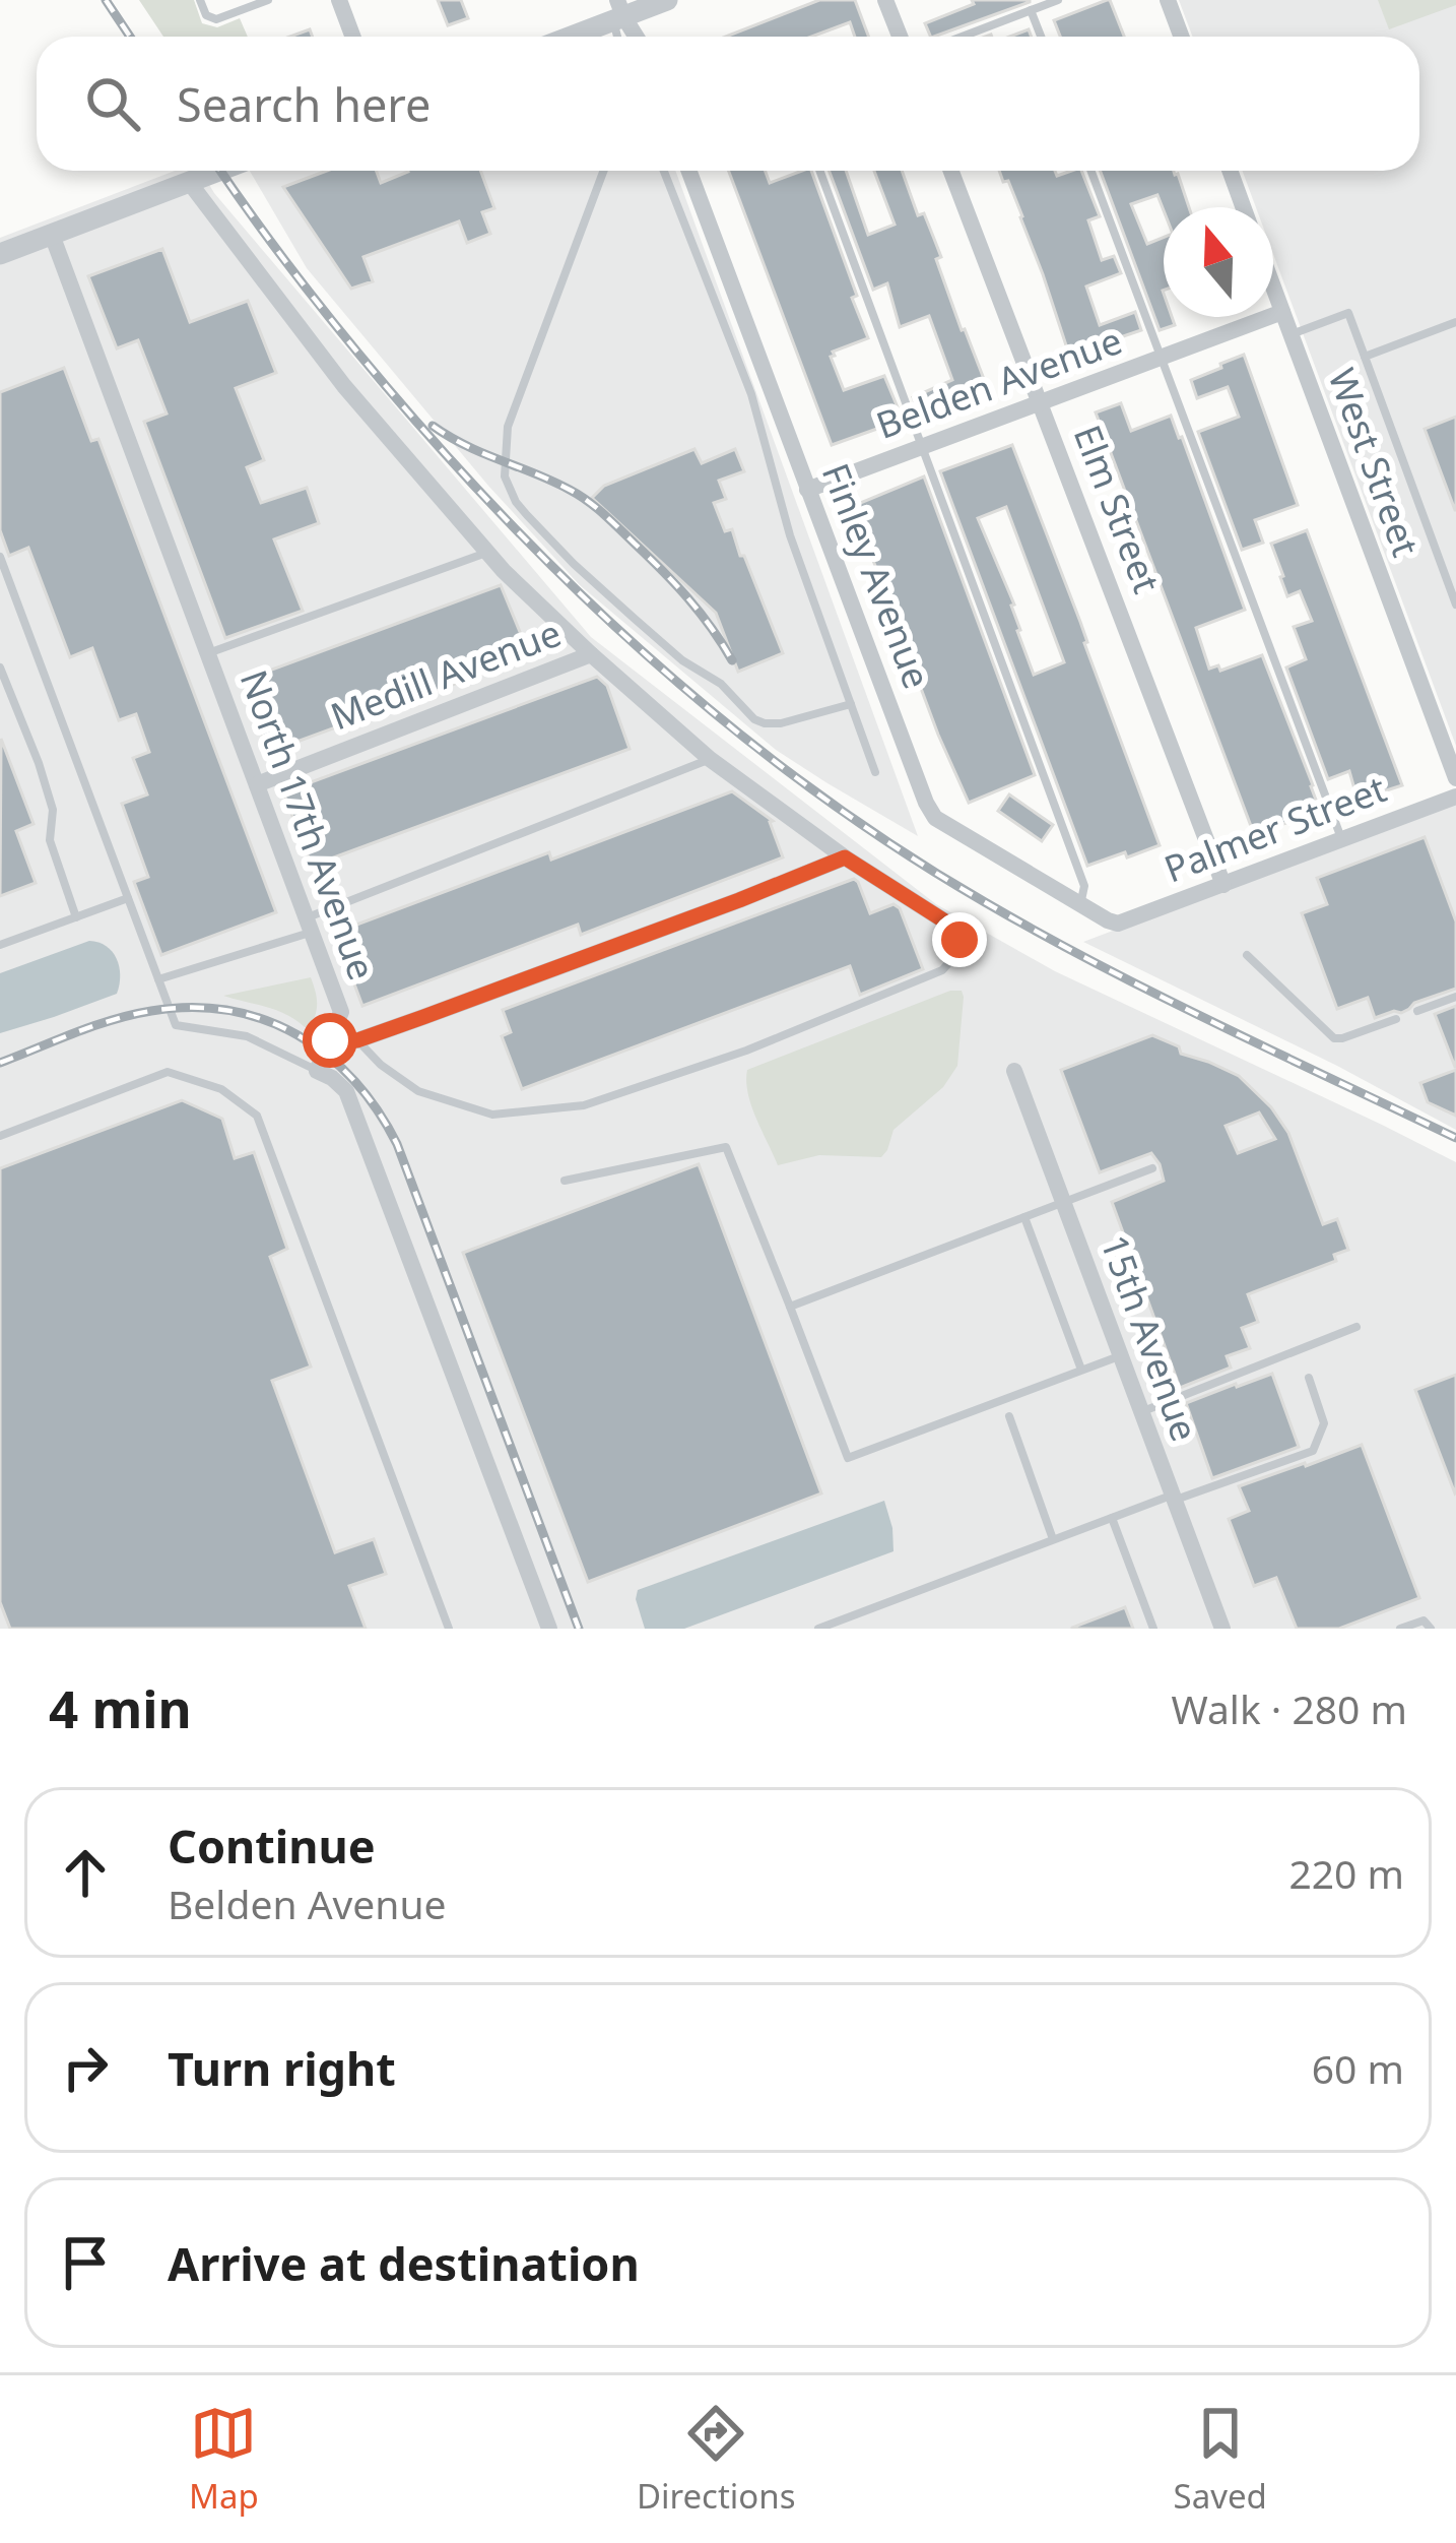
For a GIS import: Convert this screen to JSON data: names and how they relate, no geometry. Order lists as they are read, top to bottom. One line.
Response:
{"streets":{"street":["Belden Avenue","West Street","Elm Street","Finley Avenue","Medill Avenue","North 17th Avenue","Palmer Street","15th Avenue"]},"crossings":[["Belden Avenue","West Street"],["Belden Avenue","Elm Street"],["Belden Avenue","Finley Avenue"],["Elm Street","Palmer Street"],["Finley Avenue","Palmer Street"],["Medill Avenue","North 17th Avenue"]],"north":"top","page":{"search":"Search here","heading":["4 min","Walk · 280 m"],"list":[["Continue","Belden Avenue","220 m"],["Turn right","60 m"],"Arrive at destination"],"nav":["Map","Directions","Saved"]}}
